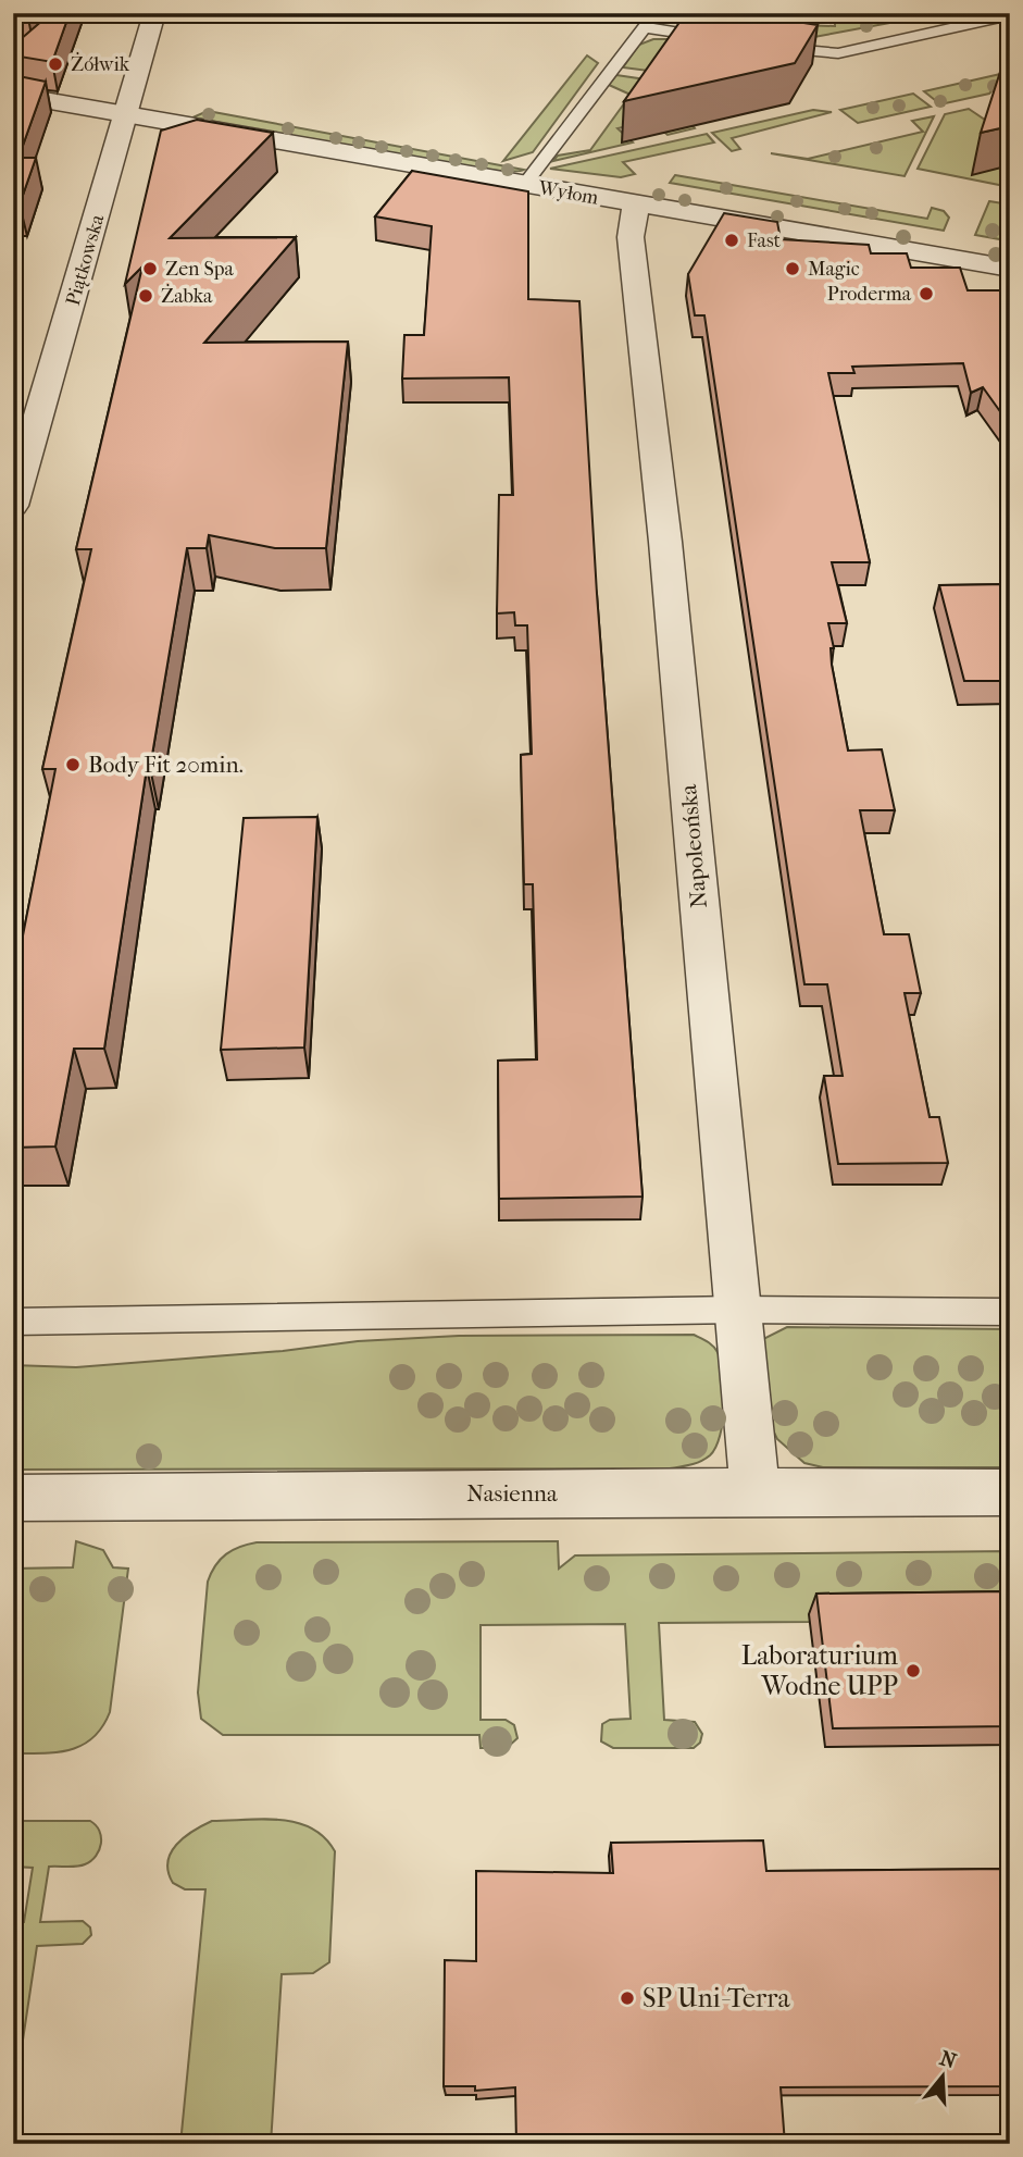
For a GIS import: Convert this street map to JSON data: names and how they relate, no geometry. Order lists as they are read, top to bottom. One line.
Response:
{"streets":{"street":["Wyłom","Piątkowska","Napoleońska","Nasienna"]},"crossings":[["Wyłom","Piątkowska"],["Wyłom","Napoleońska"],["Napoleońska","Nasienna"]],"places":["Żółwik","Fast","Zen Spa","Magic","Proderma","Żabka","Body Fit 20min.","Laboraturium Wodne UPP","SP Uni-Terra"],"north":"top"}
